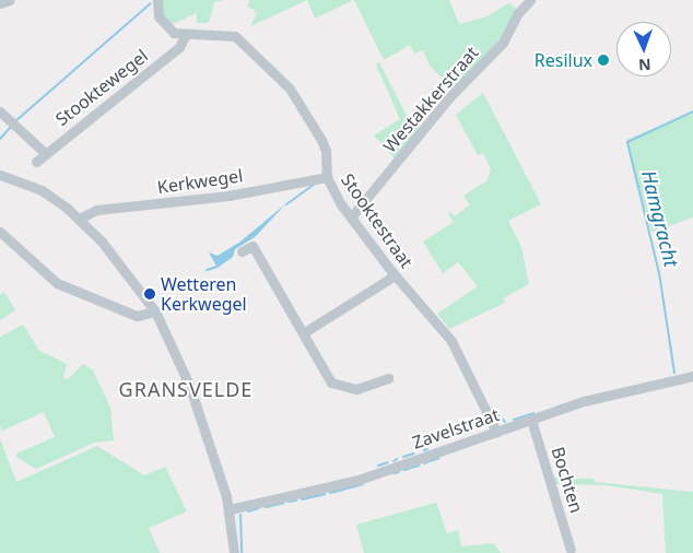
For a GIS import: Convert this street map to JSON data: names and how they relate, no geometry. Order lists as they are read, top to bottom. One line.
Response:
{"streets":{"street":["Stooktewegel","Westakkerstraat","Kerkwegel","Stooktestraat","Zavelstraat","Bochten"]},"crossings":[["Stooktewegel","Stooktestraat"],["Westakkerstraat","Stooktestraat"],["Kerkwegel","Stooktestraat"],["Stooktestraat","Zavelstraat"],["Zavelstraat","Bochten"]],"districts":["GRANSVELDE"],"water":["Hamgracht"],"places":["Resilux","Wetteren Kerkwegel"],"north":"bottom"}
